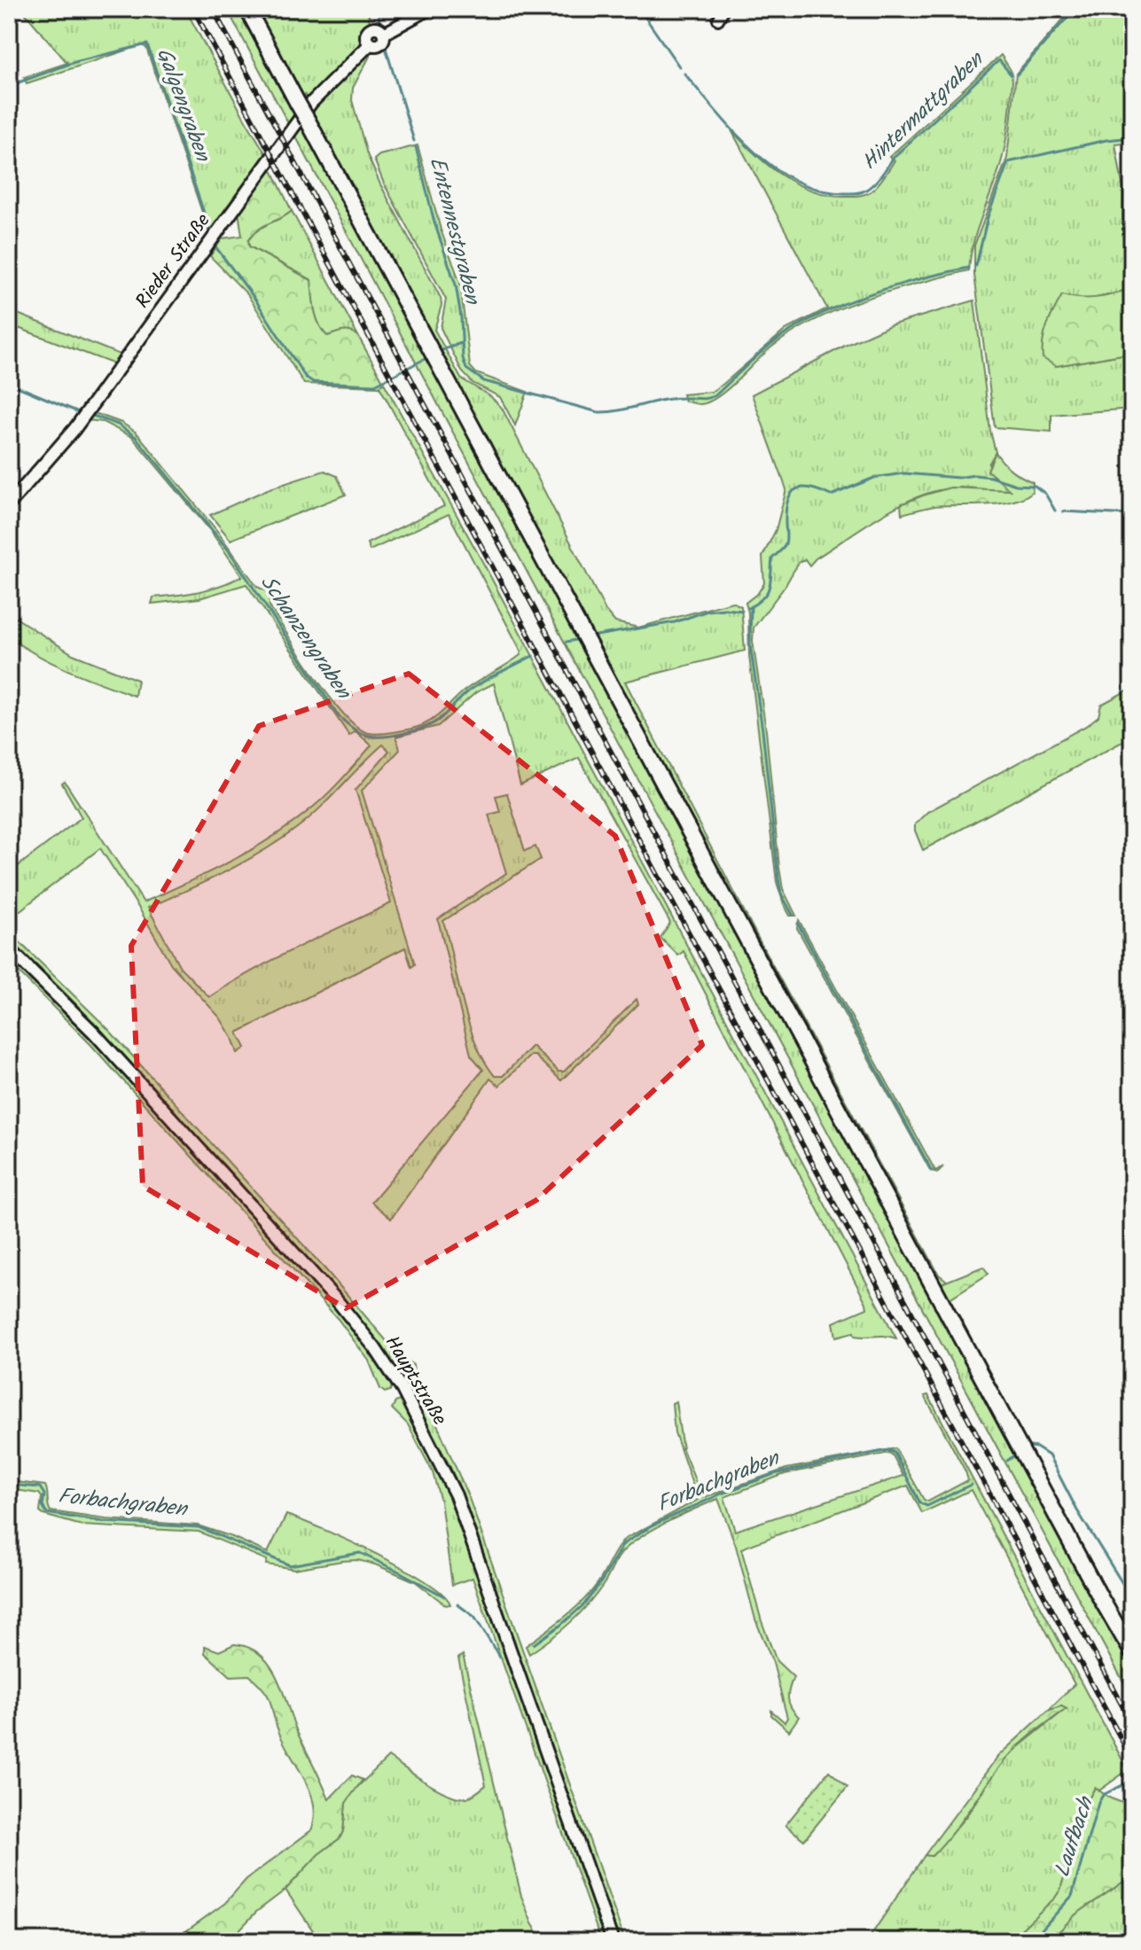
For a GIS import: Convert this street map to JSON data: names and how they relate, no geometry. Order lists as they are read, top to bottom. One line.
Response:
{"streets":{"street":["Rieder Straße","Hauptstraße"]},"water":["Galgengraben","Hintermattgraben","Entennestgraben","Schanzengraben","Forbachgraben","Laufbach"]}
